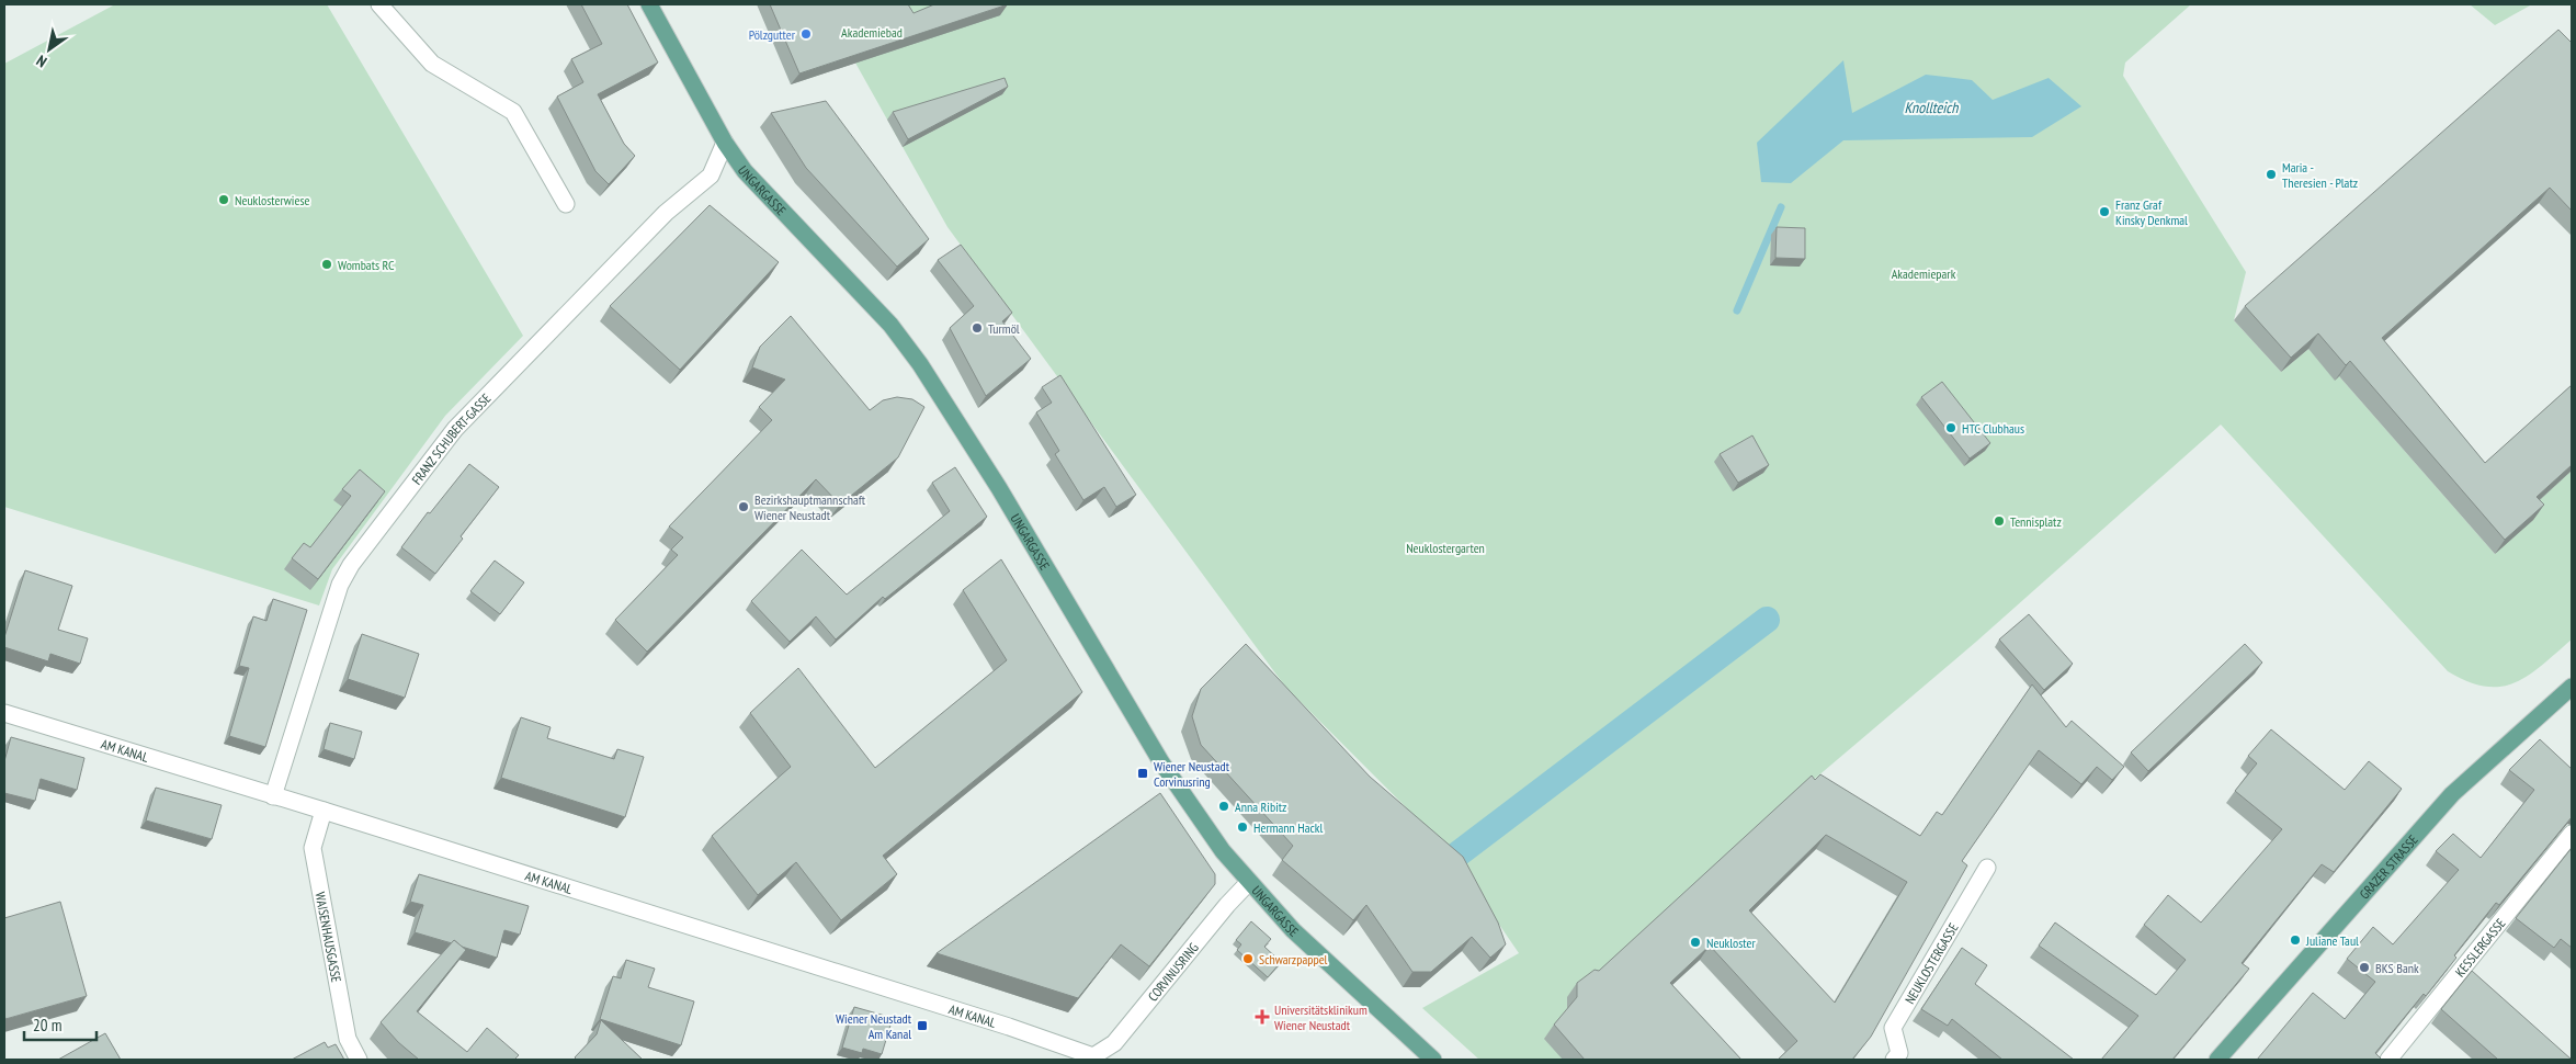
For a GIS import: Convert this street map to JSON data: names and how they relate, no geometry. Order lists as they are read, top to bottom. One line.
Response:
{"streets":{"main road":["UNGARGASSE","GRAZER STRASSE"],"street":["FRANZ SCHUBERT-GASSE","AM KANAL","WAISENHAUSGASSE","KESSLERGASSE","NEUKLOSTERGASSE","CORVINUSRING"]},"crossings":[["UNGARGASSE","FRANZ SCHUBERT-GASSE"],["UNGARGASSE","CORVINUSRING"],["FRANZ SCHUBERT-GASSE","AM KANAL"],["AM KANAL","WAISENHAUSGASSE"],["AM KANAL","CORVINUSRING"]],"water":["Knollteich"],"parks":["Akademiebad","Akademiepark","Neuklostergarten"],"places":{"other":["Pölzgutter","Maria - Theresien - Platz","Neuklosterwiese","Franz Graf Kinsky Denkmal","Wombats RC","Turmöl","HTC Clubhaus","Bezirkshauptmannschaft Wiener Neustadt","Tennisplatz","Anna Ribitz","Hermann Hackl","Juliane Taul","Neukloster","Schwarzpappel","BKS Bank"],"transit":["Wiener Neustadt Corvinusring","Wiener Neustadt Am Kanal"],"health":["Universitätsklinikum Wiener Neustadt"]},"scale_bar":"20 m","north":"bottom left"}
